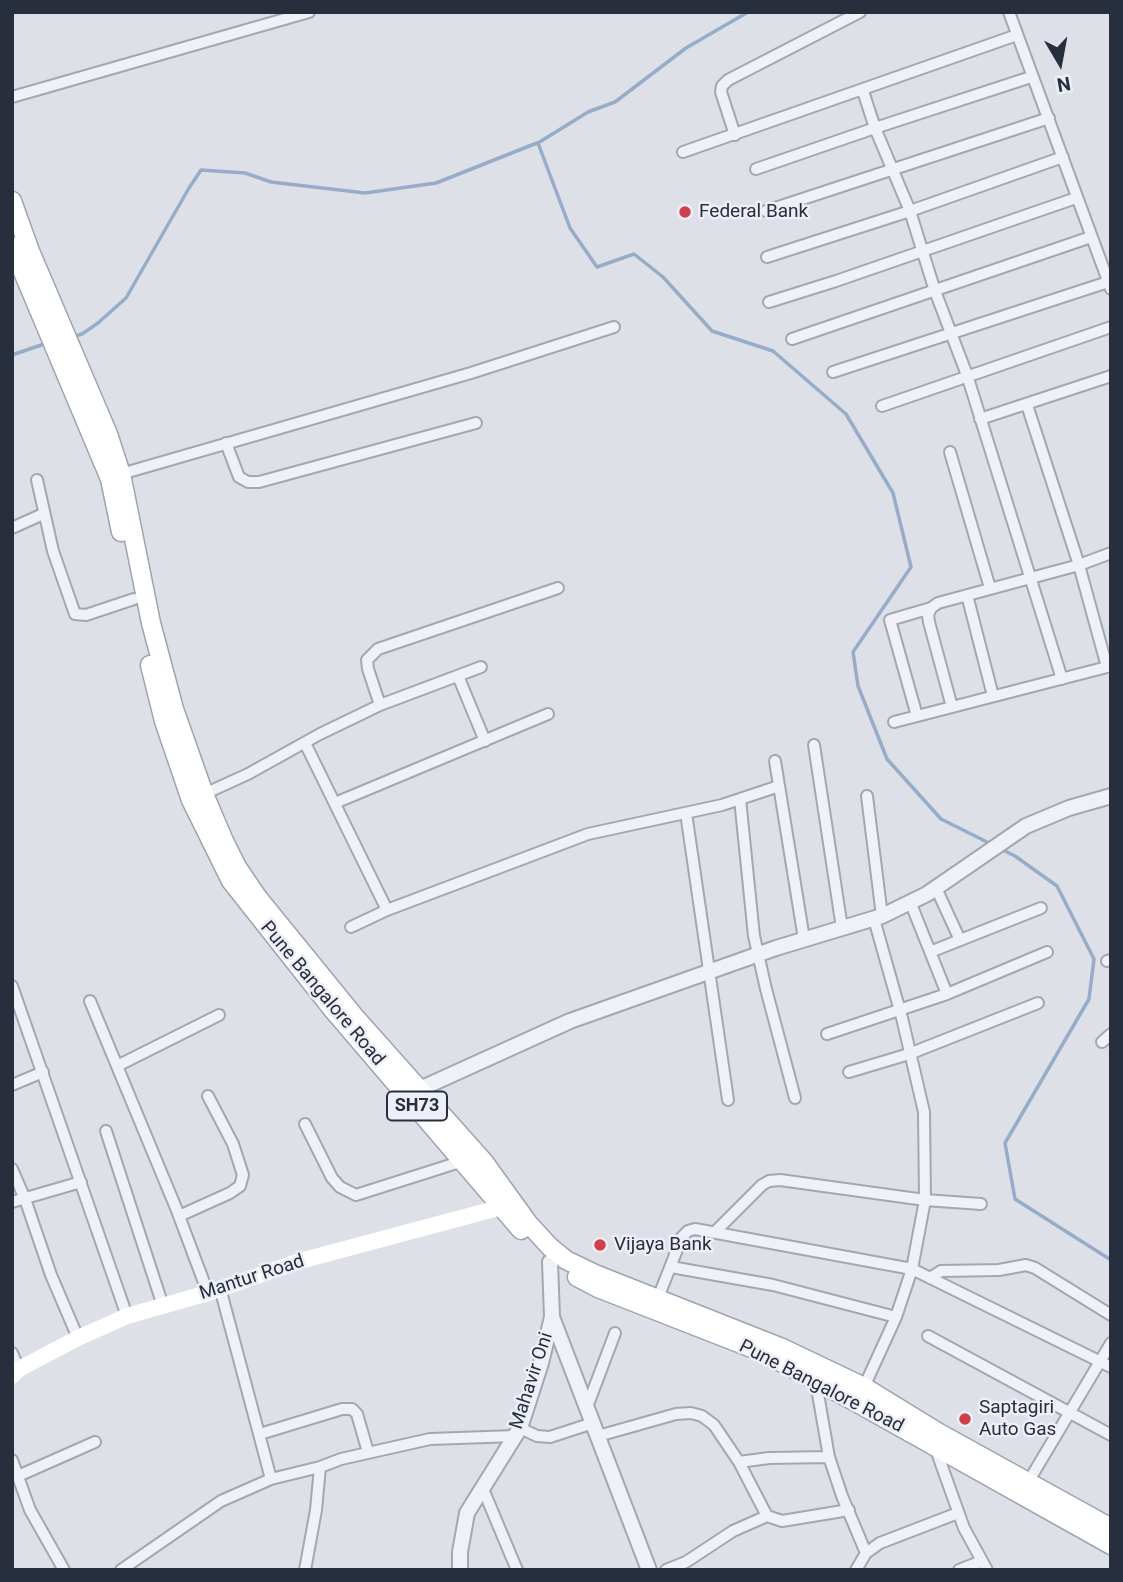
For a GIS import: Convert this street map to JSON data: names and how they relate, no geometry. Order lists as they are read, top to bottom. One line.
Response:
{"streets":{"main road":["Pune Bangalore Road","SH73","Mantur Road"],"street":["Mahavir Oni"]},"crossings":[["Pune Bangalore Road","SH73"],["Pune Bangalore Road","Mantur Road"],["Pune Bangalore Road","Mahavir Oni"]],"places":["Federal Bank","Vijaya Bank","Saptagiri Auto Gas"],"north":"bottom"}
